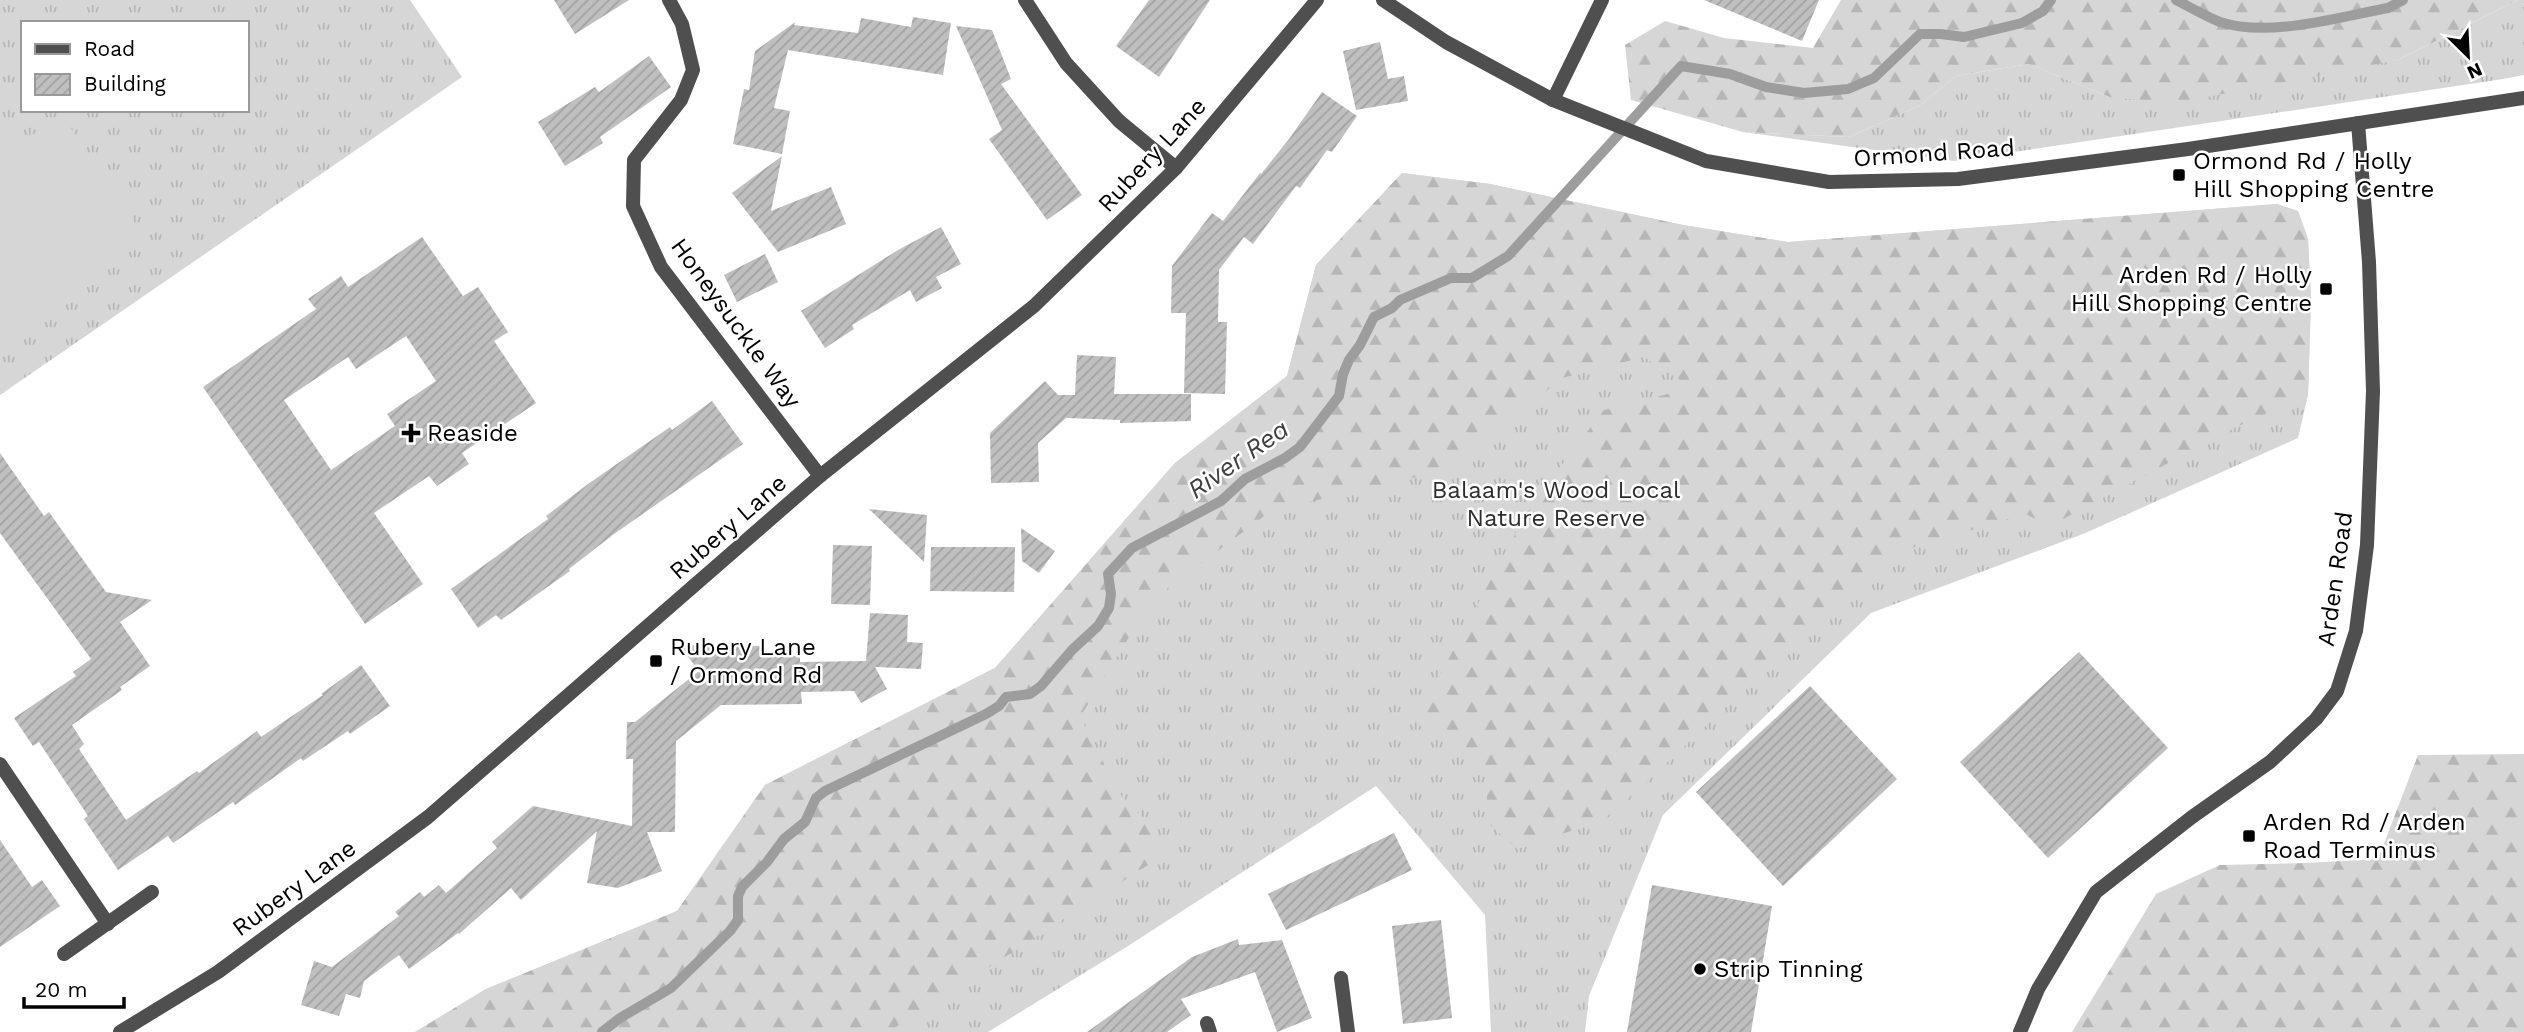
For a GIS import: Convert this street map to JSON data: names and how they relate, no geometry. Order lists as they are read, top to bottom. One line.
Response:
{"streets":{"street":["Ormond Road","Rubery Lane","Honeysuckle Way","Arden Road"]},"crossings":[["Ormond Road","Arden Road"],["Rubery Lane","Honeysuckle Way"]],"water":["River Rea"],"parks":["Balaam's Wood Local Nature Reserve"],"places":{"transit":["Ormond Rd / Holly Hill Shopping Centre","Arden Rd / Holly Hill Shopping Centre","Rubery Lane / Ormond Rd","Arden Rd / Arden Road Terminus"],"health":["Reaside"],"other":["Strip Tinning"]},"legend":["Road","Building"],"scale_bar":"20 m","north":"bottom right"}
